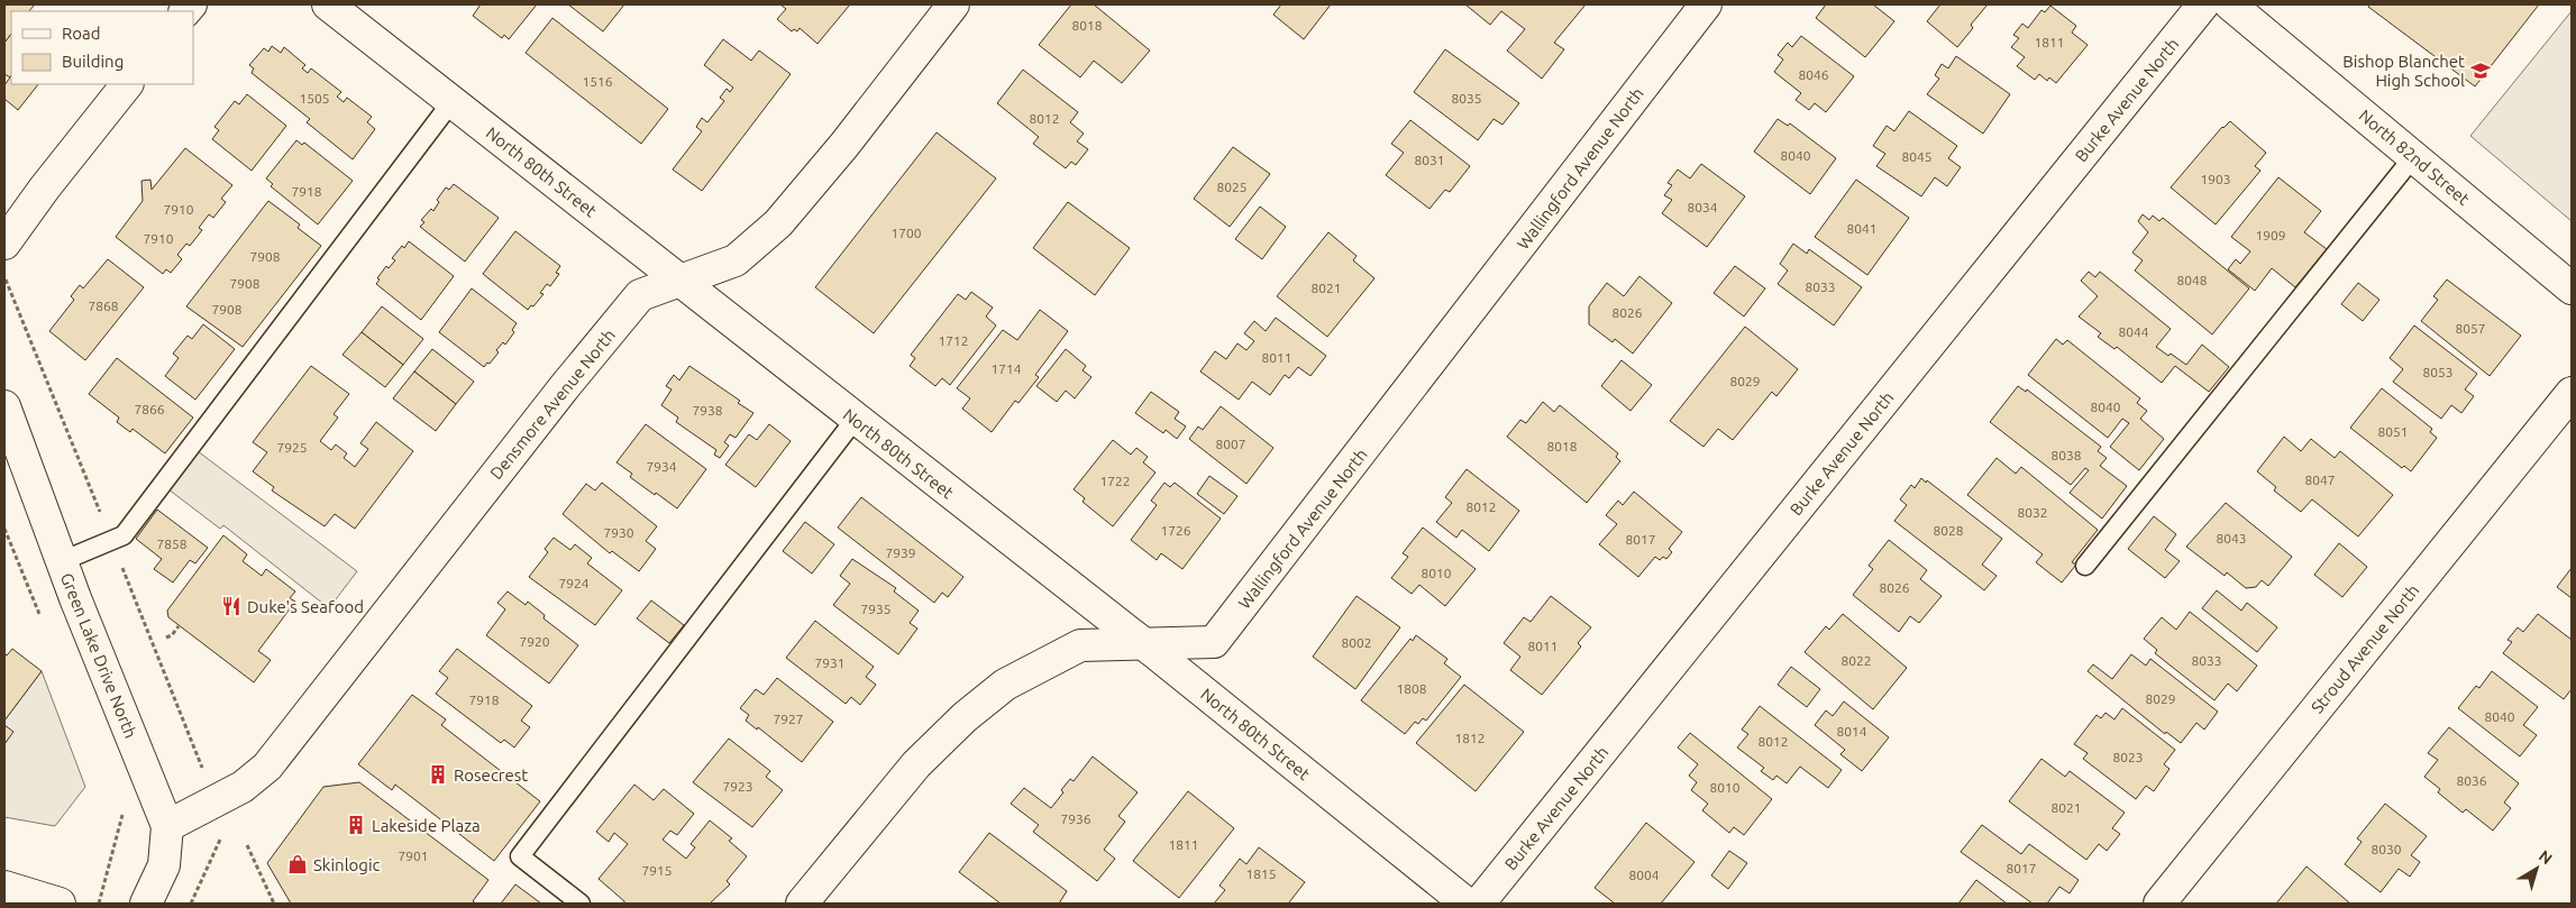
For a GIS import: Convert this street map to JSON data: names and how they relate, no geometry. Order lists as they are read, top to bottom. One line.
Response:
{"streets":{"street":["Burke Avenue North","North 82nd Street","Wallingford Avenue North","North 80th Street","Densmore Avenue North","Stroud Avenue North","Green Lake Drive North"]},"crossings":[["Wallingford Avenue North","North 80th Street"],["North 80th Street","Densmore Avenue North"],["Densmore Avenue North","Green Lake Drive North"]],"places":{"school or university":["Bishop Blanchet High School"],"restaurant":["Duke's Seafood"],"building":["Rosecrest","Lakeside Plaza"],"shop":["Skinlogic"]},"house_numbers":["8018","1811","8046","1516","1505","8035","8012","8040","8045","8031","1903","8025","7918","8034","7910","8041","1700","1909","7910","7908","8048","7908","8033","8021","7868","7908","8026","8057","8044","1712","8011","1714","8053","8029","8040","7866","7938","8051","8007","8018","7925","8038","7934","8047","1722","8012","8032","1726","8028","7930","8043","8017","7858","7939","8010","7924","8026","7935","7920","8002","8011","8022","8033","7931","1808","8029","7918","8040","7927","8014","1812","8012","8023","8036","7923","8010","8021","7936","1811","8030","7901","8017","7915","1815","8004"],"legend":["Road","Building"],"north":"top right"}
